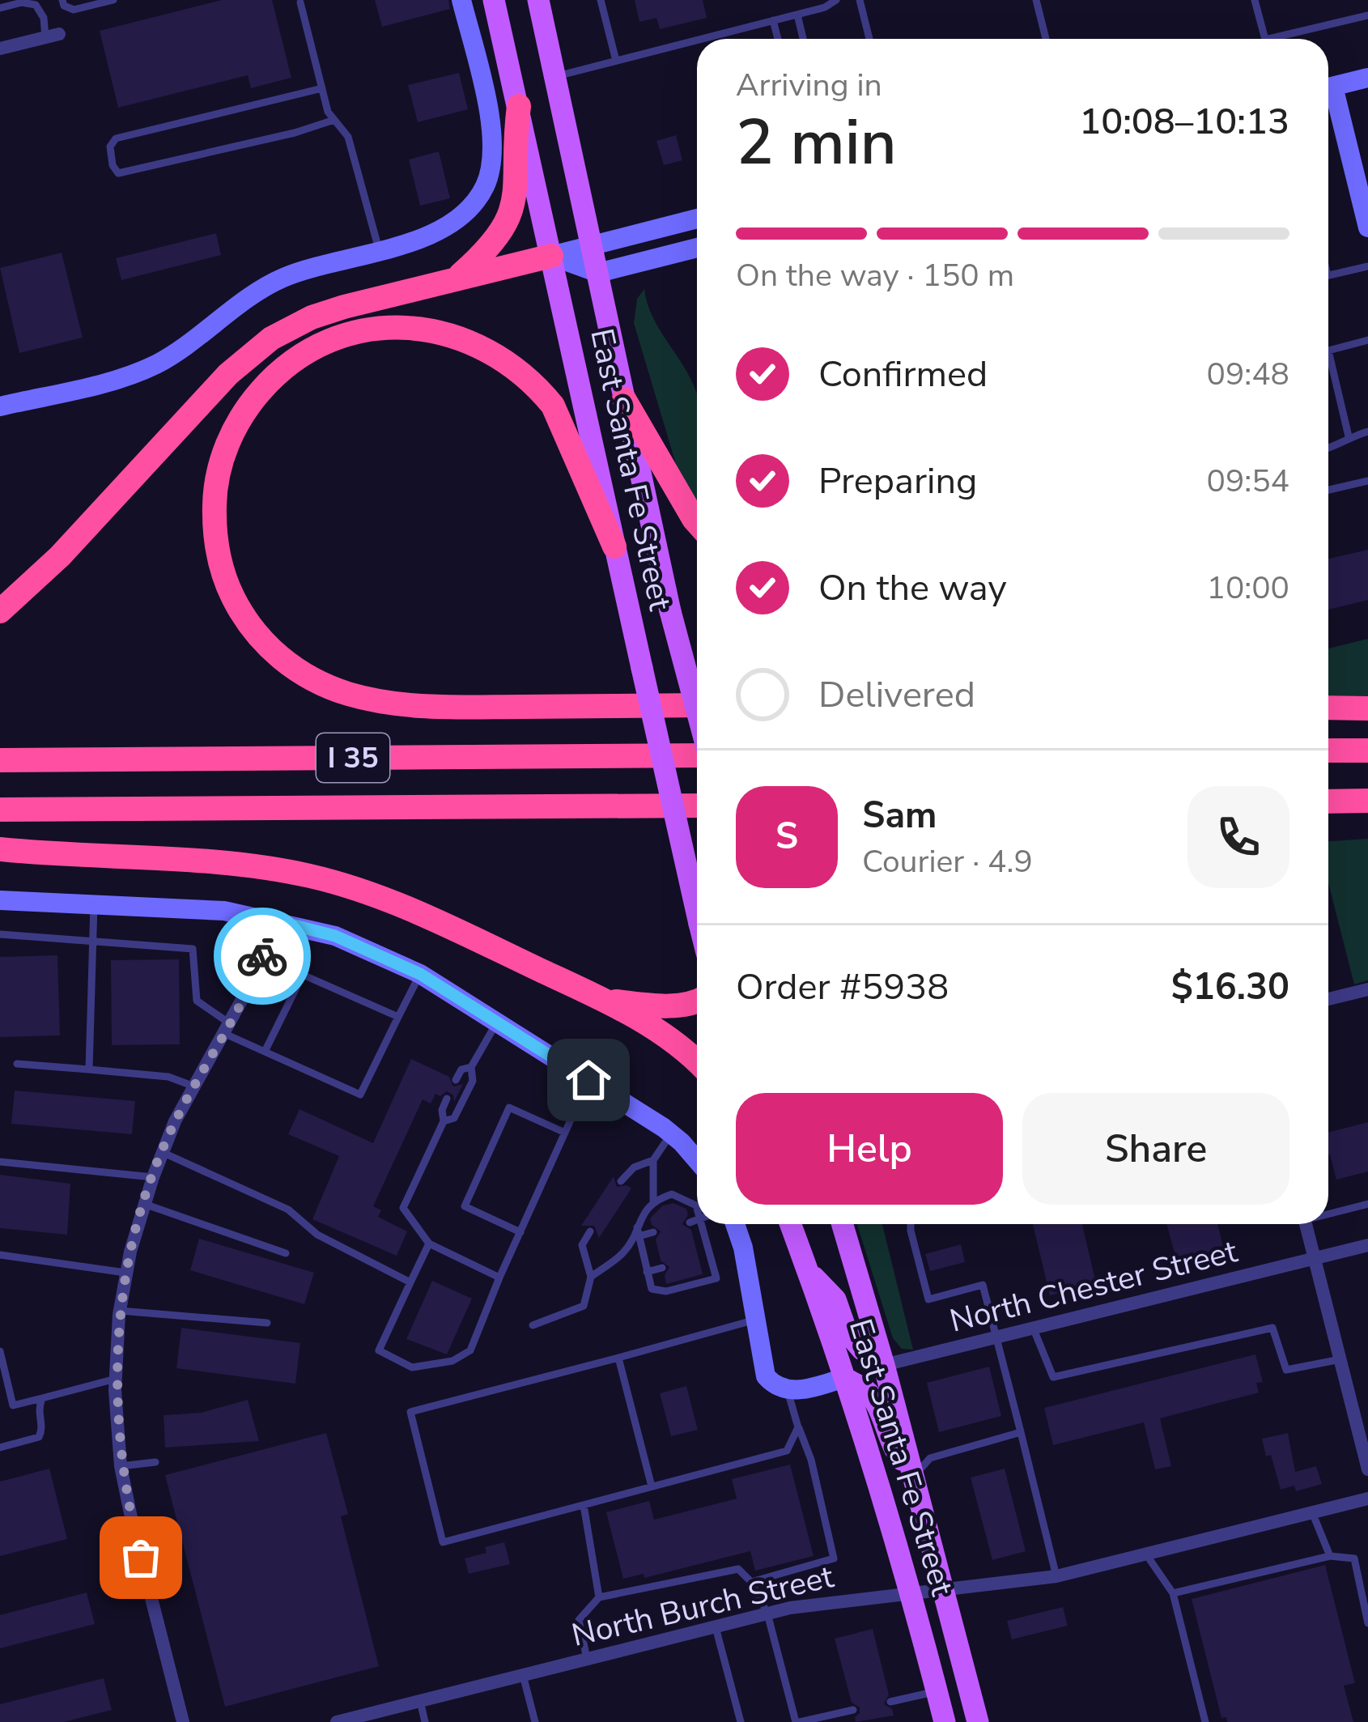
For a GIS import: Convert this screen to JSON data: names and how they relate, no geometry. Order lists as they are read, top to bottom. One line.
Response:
{"streets":{"highway":["I 35"],"main road":["East Santa Fe Street"],"street":["North Chester Street","North Burch Street"]},"crossings":[["East Santa Fe Street","North Chester Street"],["East Santa Fe Street","North Burch Street"]],"page":{"heading":["2 min","Arriving in","10:08–10:13"],"panel":["Sam","Courier · 4.9","Order #5938","$16.30"],"bar":"On the way · 150 m","list":[["Confirmed","09:48"],["Preparing","09:54"],["On the way","10:00"],"Delivered"],"round":"S","buttons":["Help","Share"]}}
